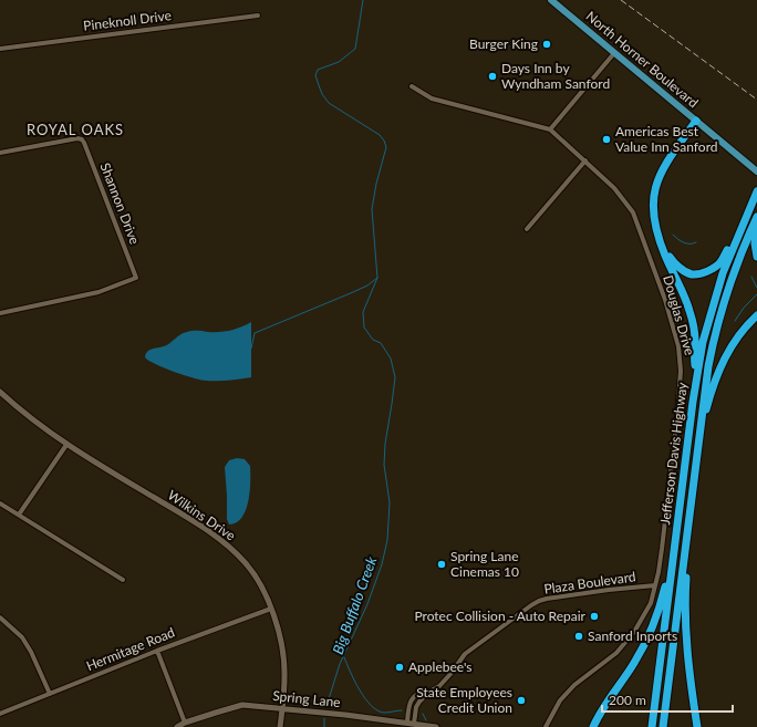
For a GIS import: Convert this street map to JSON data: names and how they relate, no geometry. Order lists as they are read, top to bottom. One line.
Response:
{"streets":{"highway":["Jefferson Davis Highway"],"main road":["North Horner Boulevard"],"street":["Pineknoll Drive","Shannon Drive","Douglas Drive","Wilkins Drive","Plaza Boulevard","Hermitage Road","Spring Lane"]},"crossings":[["Douglas Drive","Plaza Boulevard"],["Wilkins Drive","Hermitage Road"],["Wilkins Drive","Spring Lane"],["Plaza Boulevard","Spring Lane"]],"districts":["ROYAL OAKS"],"water":["Big Buffalo Creek"],"places":["Burger King","Days Inn by Wyndham Sanford","Americas Best Value Inn Sanford","Spring Lane Cinemas 10","Protec Collision - Auto Repair","Sanford Inports","Applebee's","State Employees Credit Union"],"scale_bar":"200 m"}
